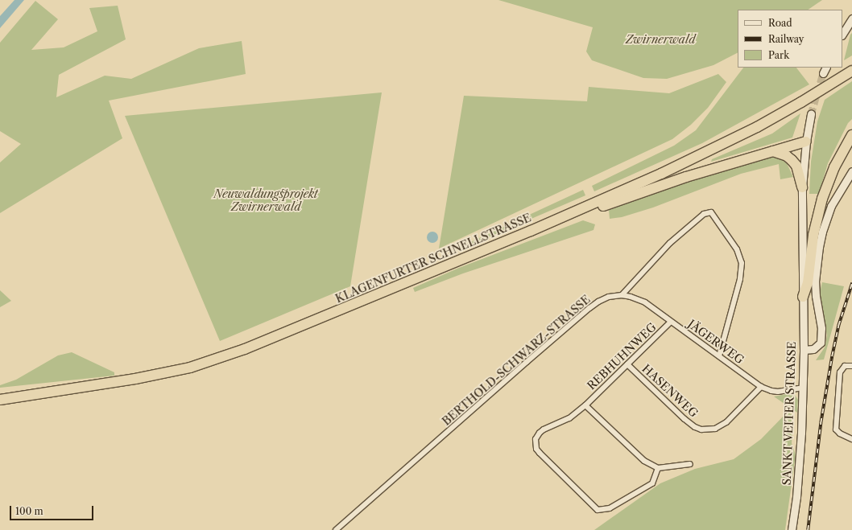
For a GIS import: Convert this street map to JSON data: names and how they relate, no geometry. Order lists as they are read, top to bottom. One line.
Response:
{"streets":{"highway":["KLAGENFURTER SCHNELLSTRASSE"],"main road":["SANKT VEITER STRASSE"],"street":["JÄGERWEG","REBHUHNWEG","BERTHOLD-SCHWARZ-STRASSE","HASENWEG"]},"crossings":[["JÄGERWEG","REBHUHNWEG"],["JÄGERWEG","BERTHOLD-SCHWARZ-STRASSE"],["JÄGERWEG","HASENWEG"],["JÄGERWEG","SANKT VEITER STRASSE"],["REBHUHNWEG","HASENWEG"]],"parks":["Zwirnerwald","Neuwaldungsprojekt Zwirnerwald"],"legend":["Road","Railway","Park"],"scale_bar":"100 m"}
